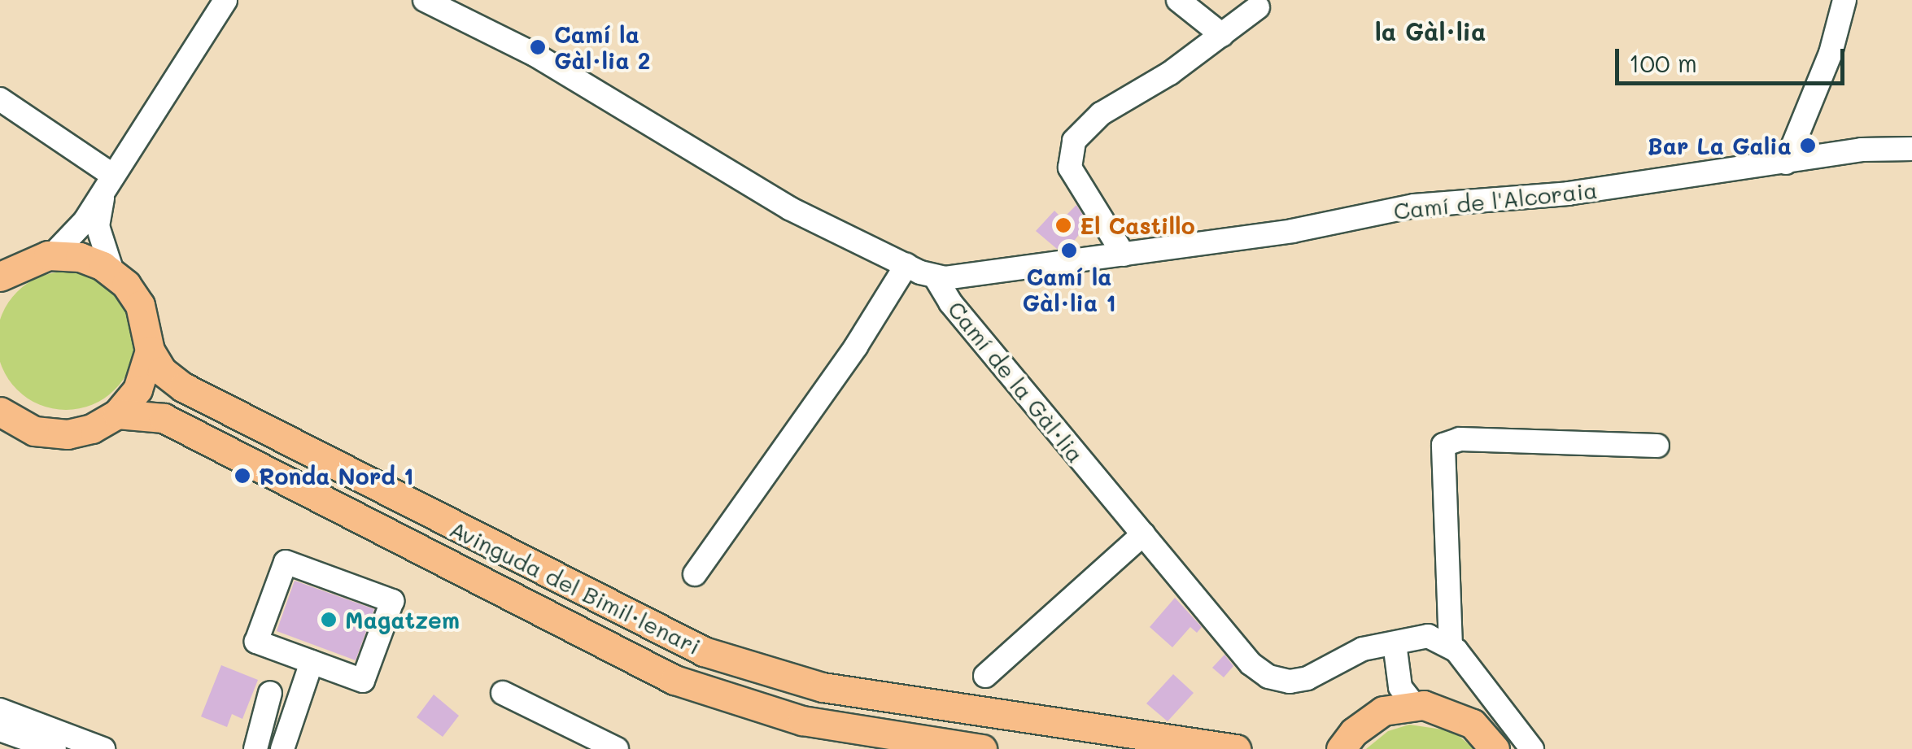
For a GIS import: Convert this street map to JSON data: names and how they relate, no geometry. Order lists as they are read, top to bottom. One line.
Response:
{"streets":{"main road":["Avinguda del Bimil·lenari"],"street":["Camí de l'Alcoraia","Camí de la Gàl·lia"]},"crossings":[["Camí de l'Alcoraia","Camí de la Gàl·lia"]],"districts":["la Gàl·lia"],"places":["Camí la Gàl·lia 2","Bar La Galia","El Castillo","Camí la Gàl·lia 1","Ronda Nord 1","Magatzem"],"scale_bar":"100 m"}
